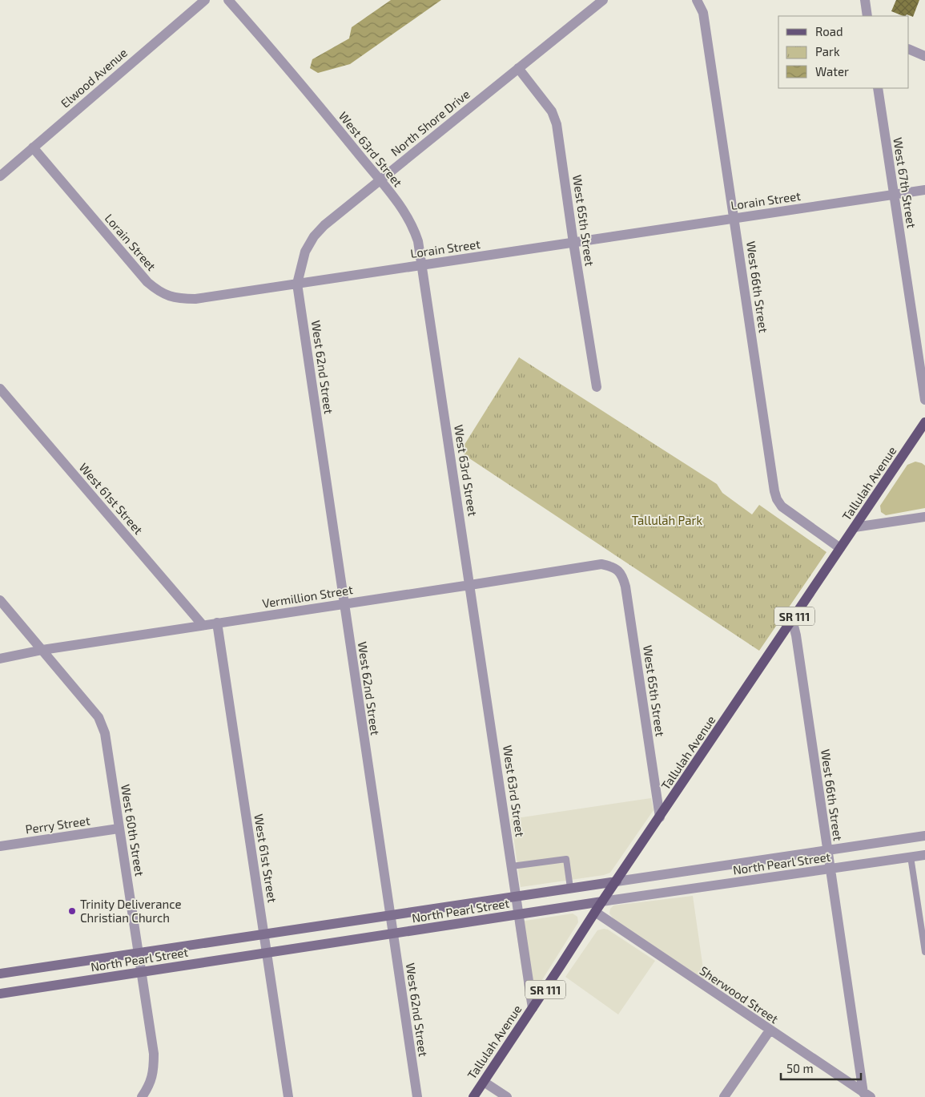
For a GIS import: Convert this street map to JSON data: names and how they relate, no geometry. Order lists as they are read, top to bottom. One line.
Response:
{"streets":{"main road":["Tallulah Avenue","SR 111"],"street":["Elwood Avenue","North Shore Drive","West 63rd Street","West 67th Street","Lorain Street","West 65th Street","West 66th Street","West 62nd Street","West 61st Street","Vermillion Street","Perry Street","West 60th Street","North Pearl Street","Sherwood Street"]},"crossings":[["Elwood Avenue","Lorain Street"],["North Shore Drive","West 63rd Street"],["North Shore Drive","Lorain Street"],["North Shore Drive","West 65th Street"],["North Shore Drive","West 62nd Street"],["West 63rd Street","Lorain Street"],["West 63rd Street","Tallulah Avenue"],["West 63rd Street","Vermillion Street"],["West 63rd Street","North Pearl Street"],["West 67th Street","Lorain Street"],["Lorain Street","West 65th Street"],["Lorain Street","West 66th Street"],["Lorain Street","West 62nd Street"],["West 65th Street","Tallulah Avenue"],["West 65th Street","Vermillion Street"],["West 66th Street","Tallulah Avenue"],["West 66th Street","North Pearl Street"],["West 66th Street","Sherwood Street"],["West 62nd Street","Vermillion Street"],["West 62nd Street","North Pearl Street"],["Tallulah Avenue","North Pearl Street"],["Tallulah Avenue","Sherwood Street"],["West 61st Street","Vermillion Street"],["West 61st Street","North Pearl Street"],["Vermillion Street","West 60th Street"],["Perry Street","West 60th Street"],["West 60th Street","North Pearl Street"]],"parks":["Tallulah Park"],"places":["Trinity Deliverance Christian Church"],"legend":["Road","Park","Water"],"scale_bar":"50 m"}
